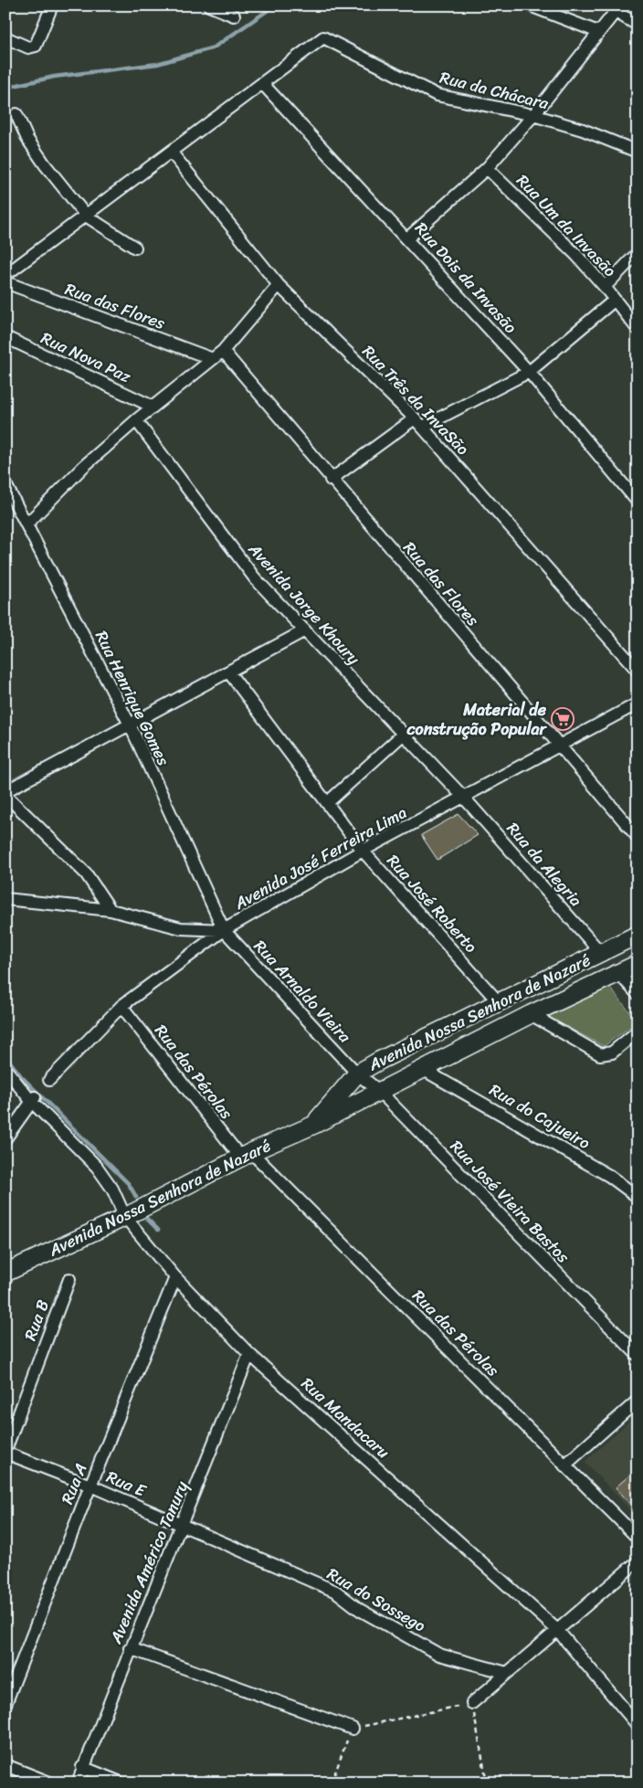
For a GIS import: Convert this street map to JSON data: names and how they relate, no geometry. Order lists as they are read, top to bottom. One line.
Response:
{"streets":{"street":["Rua da Chácara","Rua Um da Invasão","Rua Dois da Invasão","Rua das Flores","Rua Nova Paz","Rua Três da InvaSão","Avenida Jorge Khoury","Rua Henrique Gomes","Avenida José Ferreira Lima","Rua da Alegria","Rua José Roberto","Rua Arnaldo Vieira","Avenida Nossa Senhora de Nazaré","Rua das Pérolas","Rua do Cajueiro","Rua José Vieira Bastos","Rua B","Rua Mandacaru","Rua A","Rua E","Avenida Américo Tanury","Rua do Sossego"]},"crossings":[["Rua da Chácara","Rua Dois da Invasão"],["Rua das Flores","Avenida José Ferreira Lima"],["Avenida Jorge Khoury","Avenida José Ferreira Lima"],["Avenida Jorge Khoury","Rua da Alegria"],["Rua Henrique Gomes","Avenida José Ferreira Lima"],["Rua Henrique Gomes","Rua Arnaldo Vieira"],["Avenida José Ferreira Lima","Rua da Alegria"],["Avenida José Ferreira Lima","Rua José Roberto"],["Avenida José Ferreira Lima","Rua Arnaldo Vieira"],["Avenida José Ferreira Lima","Rua das Pérolas"],["Rua da Alegria","Avenida Nossa Senhora de Nazaré"],["Rua José Roberto","Avenida Nossa Senhora de Nazaré"],["Rua Arnaldo Vieira","Avenida Nossa Senhora de Nazaré"],["Rua Arnaldo Vieira","Rua José Vieira Bastos"],["Avenida Nossa Senhora de Nazaré","Rua das Pérolas"],["Avenida Nossa Senhora de Nazaré","Rua do Cajueiro"],["Avenida Nossa Senhora de Nazaré","Rua José Vieira Bastos"],["Avenida Nossa Senhora de Nazaré","Rua Mandacaru"],["Rua B","Rua E"],["Rua Mandacaru","Rua A"],["Rua Mandacaru","Avenida Américo Tanury"],["Rua A","Rua E"],["Rua E","Avenida Américo Tanury"],["Rua E","Rua do Sossego"],["Avenida Américo Tanury","Rua do Sossego"]],"places":{"supermarket":["Material de construção Popular"]}}
